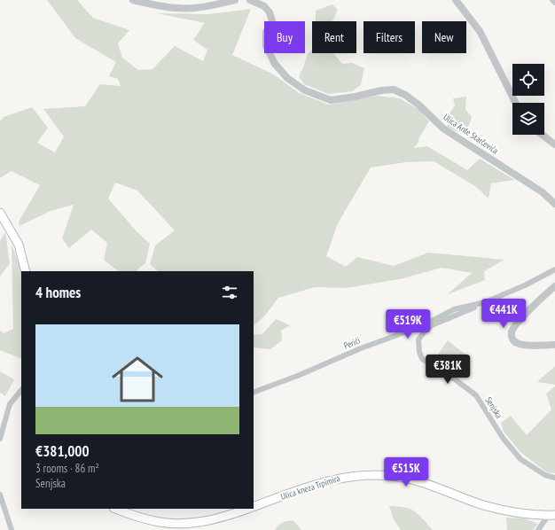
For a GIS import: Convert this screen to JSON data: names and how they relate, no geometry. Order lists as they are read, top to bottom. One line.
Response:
{"streets":{"main road":["Ulica kneza Trpimira"],"street":["Ulica Ante Starčevića","Perići","Senjska"]},"crossings":[["Perići","Senjska"]],"page":{"chip":["Buy","Rent","Filters","New"],"heading":"4 homes","price":["€441K","€519K","€381K","€515K"],"list":[{"name":"€381,000","note":"3 rooms · 86 m² · Senjska"}]}}
